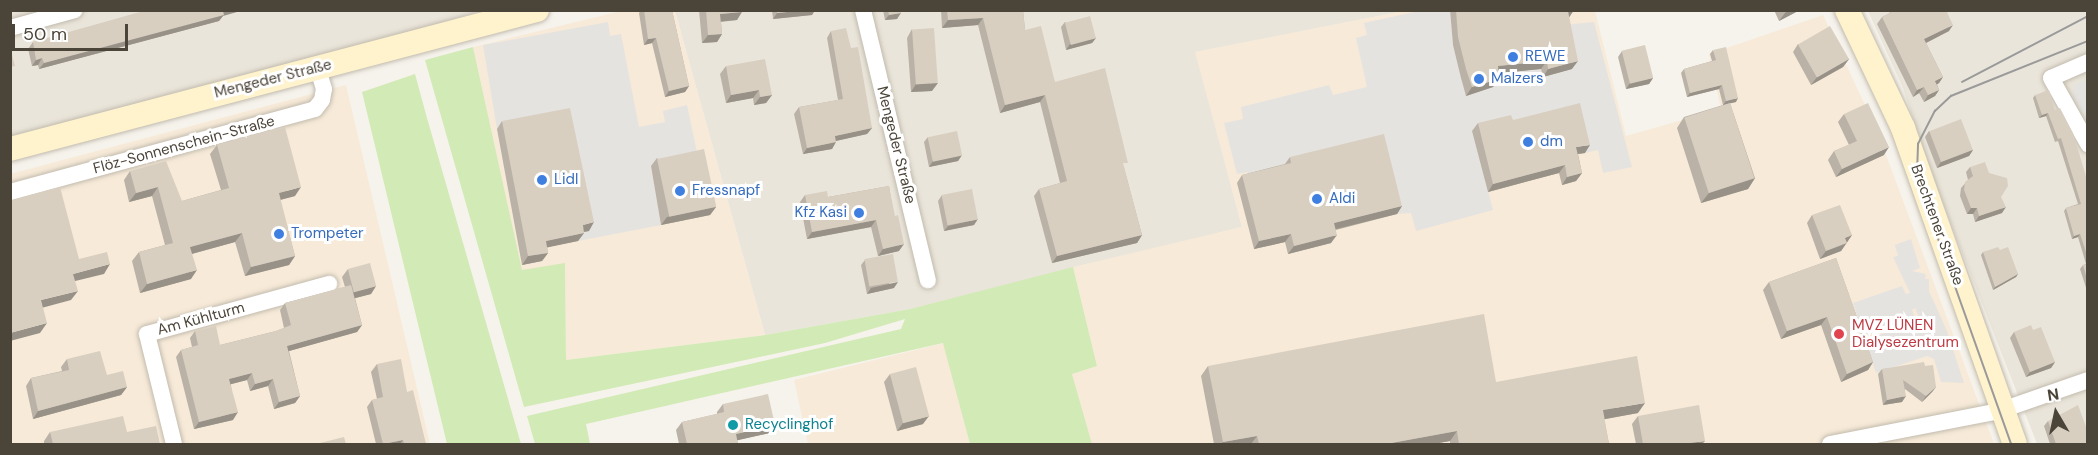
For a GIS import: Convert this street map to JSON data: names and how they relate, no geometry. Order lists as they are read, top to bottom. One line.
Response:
{"streets":{"main road":["Mengeder Straße","Brechtener Straße"],"street":["Flöz-Sonnenschein-Straße","Am Kühlturm"]},"crossings":[["Mengeder Straße","Flöz-Sonnenschein-Straße"]],"places":["REWE","Malzers","dm","Lidl","Fressnapf","Aldi","Kfz Kasi","Trompeter","MVZ LÜNEN Dialysezentrum","Recyclinghof"],"scale_bar":"50 m","north":"top"}
